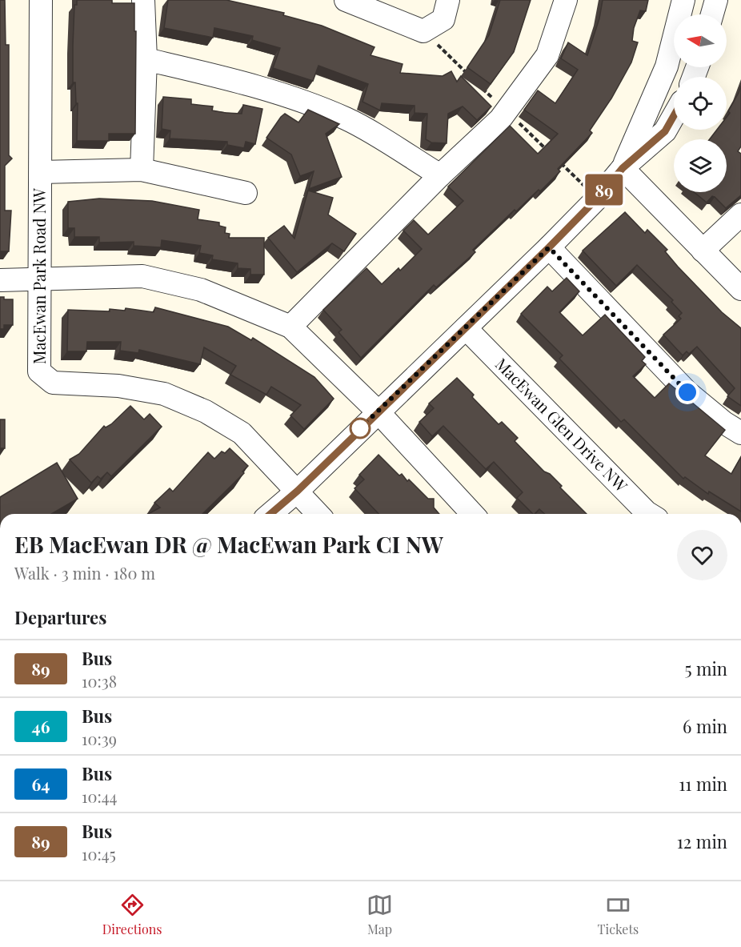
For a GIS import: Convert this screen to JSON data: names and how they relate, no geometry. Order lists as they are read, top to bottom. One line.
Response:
{"streets":{"street":["MacEwan Park Road NW","MacEwan Glen Drive NW"]},"lines":["bus line 89"],"north":"left","page":{"on_map":"89","heading":[["EB MacEwan DR @ MacEwan Park CI NW","Walk · 3 min · 180 m"],"Departures"],"list":[{"mark":"89","name":"Bus","note":"10:38","value":"5 min"},{"mark":"46","name":"Bus","note":"10:39","value":"6 min"},{"mark":"64","name":"Bus","note":"10:44","value":"11 min"},{"mark":"89","name":"Bus","note":"10:45","value":"12 min"}],"tabs":["Directions","Map","Tickets"]}}
